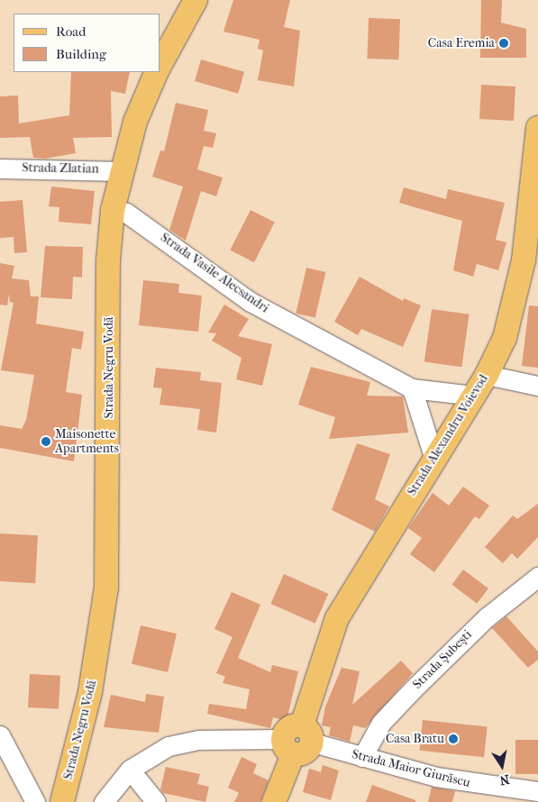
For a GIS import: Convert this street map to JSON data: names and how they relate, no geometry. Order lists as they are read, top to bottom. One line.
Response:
{"streets":{"main road":["Strada Negru Vodă","Strada Alexandru Voievod"],"street":["Strada Zlatian","Strada Vasile Alecsandri","Strada Șubești","Strada Maior Giurăscu"]},"crossings":[["Strada Zlatian","Strada Negru Vodă"],["Strada Vasile Alecsandri","Strada Negru Vodă"],["Strada Vasile Alecsandri","Strada Alexandru Voievod"],["Strada Alexandru Voievod","Strada Maior Giurăscu"],["Strada Șubești","Strada Maior Giurăscu"]],"places":["Casa Eremia","Maisonette Apartments","Casa Bratu"],"legend":["Road","Building"],"north":"bottom"}
